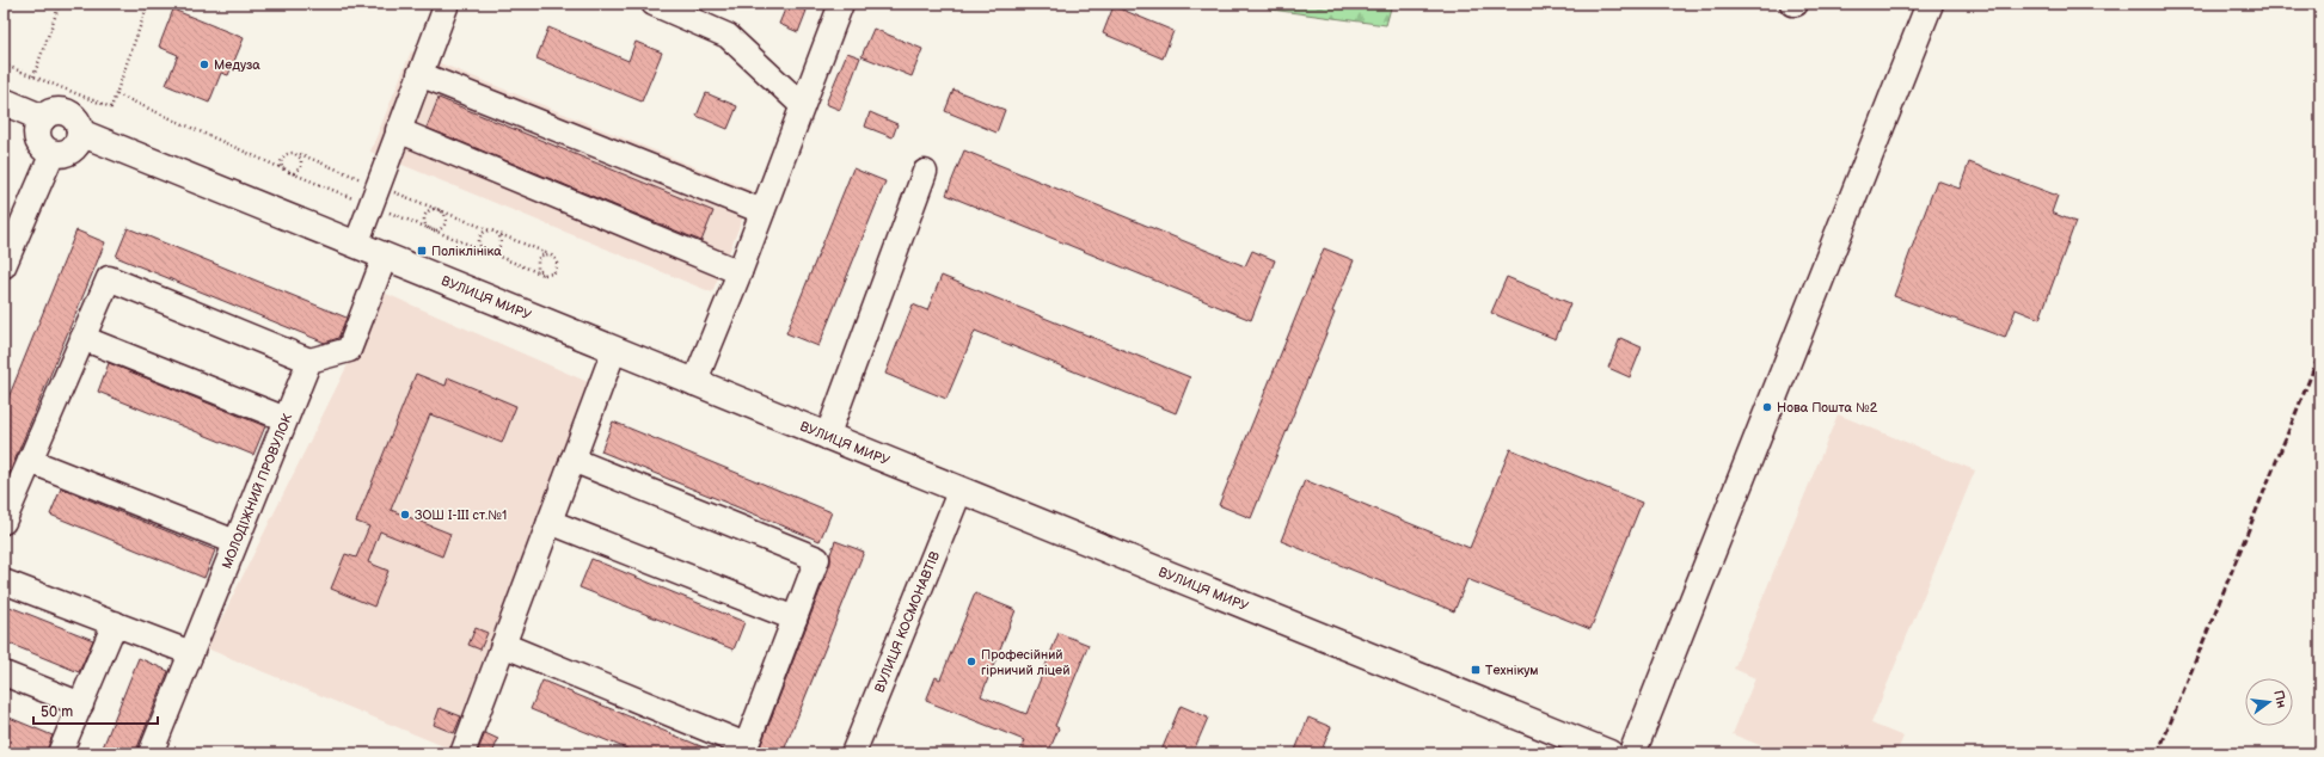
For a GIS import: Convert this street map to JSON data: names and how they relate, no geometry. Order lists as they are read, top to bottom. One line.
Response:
{"streets":{"main road":["ВУЛИЦЯ МИРУ"],"street":["МОЛОДІЖНИЙ ПРОВУЛОК","ВУЛИЦЯ КОСМОНАВТІВ"]},"crossings":[["ВУЛИЦЯ МИРУ","ВУЛИЦЯ КОСМОНАВТІВ"]],"places":{"other":["Медуза","Нова Пошта №2","ЗОШ I-III ст.№1","Професійний гірничий ліцей"],"transit":["Поліклініка","Технікум"]},"scale_bar":"50 m","north":"right"}
